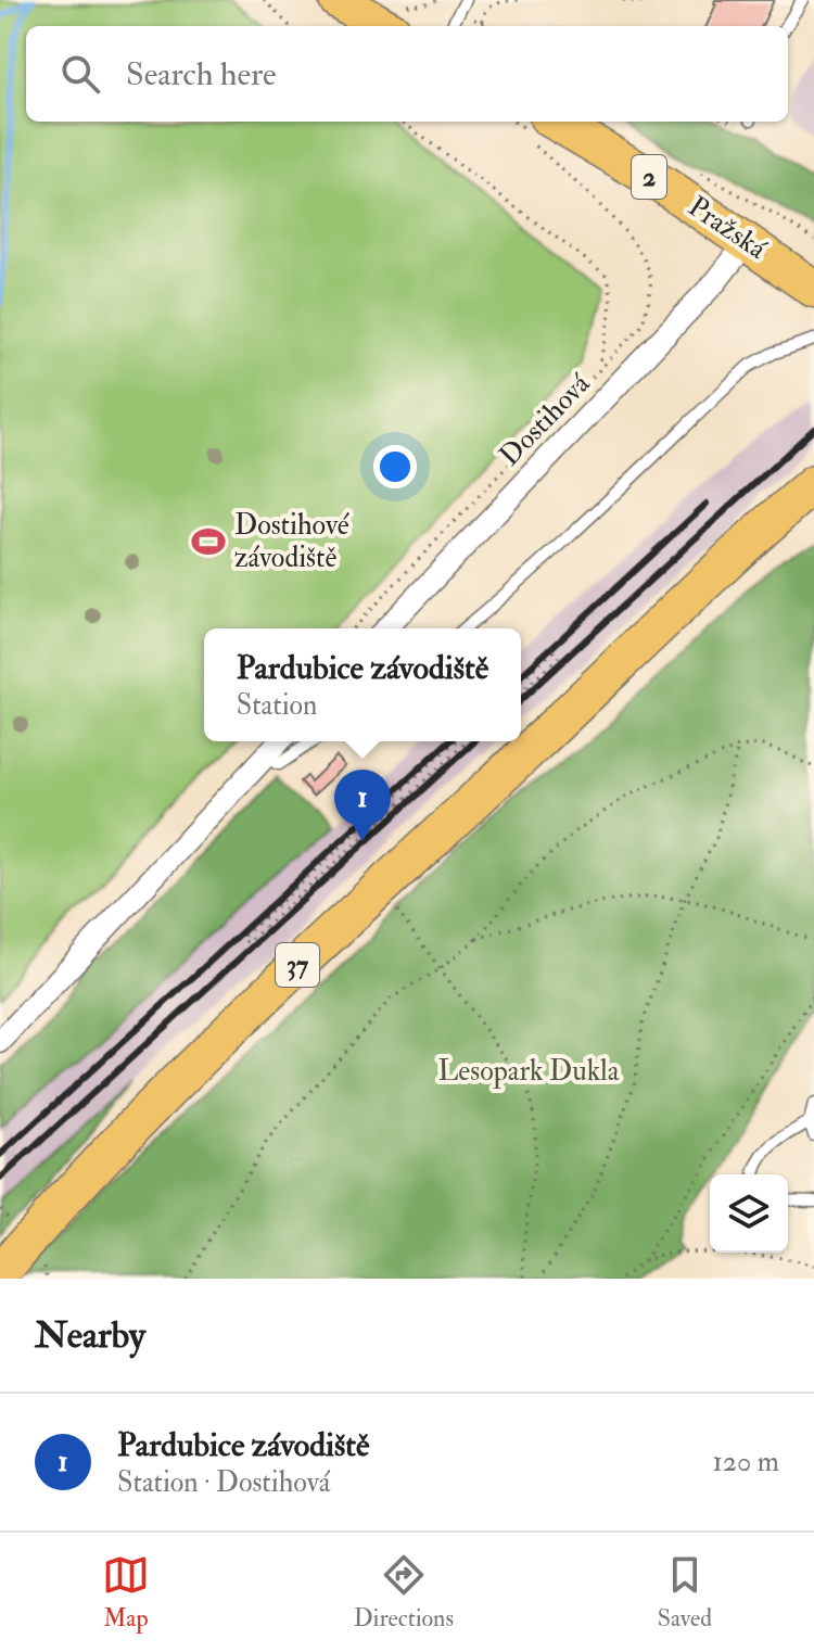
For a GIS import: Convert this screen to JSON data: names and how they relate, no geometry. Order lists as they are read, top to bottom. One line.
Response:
{"streets":{"main road":["2","Pražská","37"],"street":["Dostihová"]},"crossings":[["Pražská","Dostihová"]],"parks":["Lesopark Dukla"],"places":{"sports":["Dostihové závodiště"]},"page":{"search":"Search here","popup":["Pardubice závodiště","Station"],"pins":"1","heading":"Nearby","list":[{"mark":"1","name":"Pardubice závodiště","note":"Station · Dostihová","value":"120 m"}],"nav":["Map","Directions","Saved"]}}
